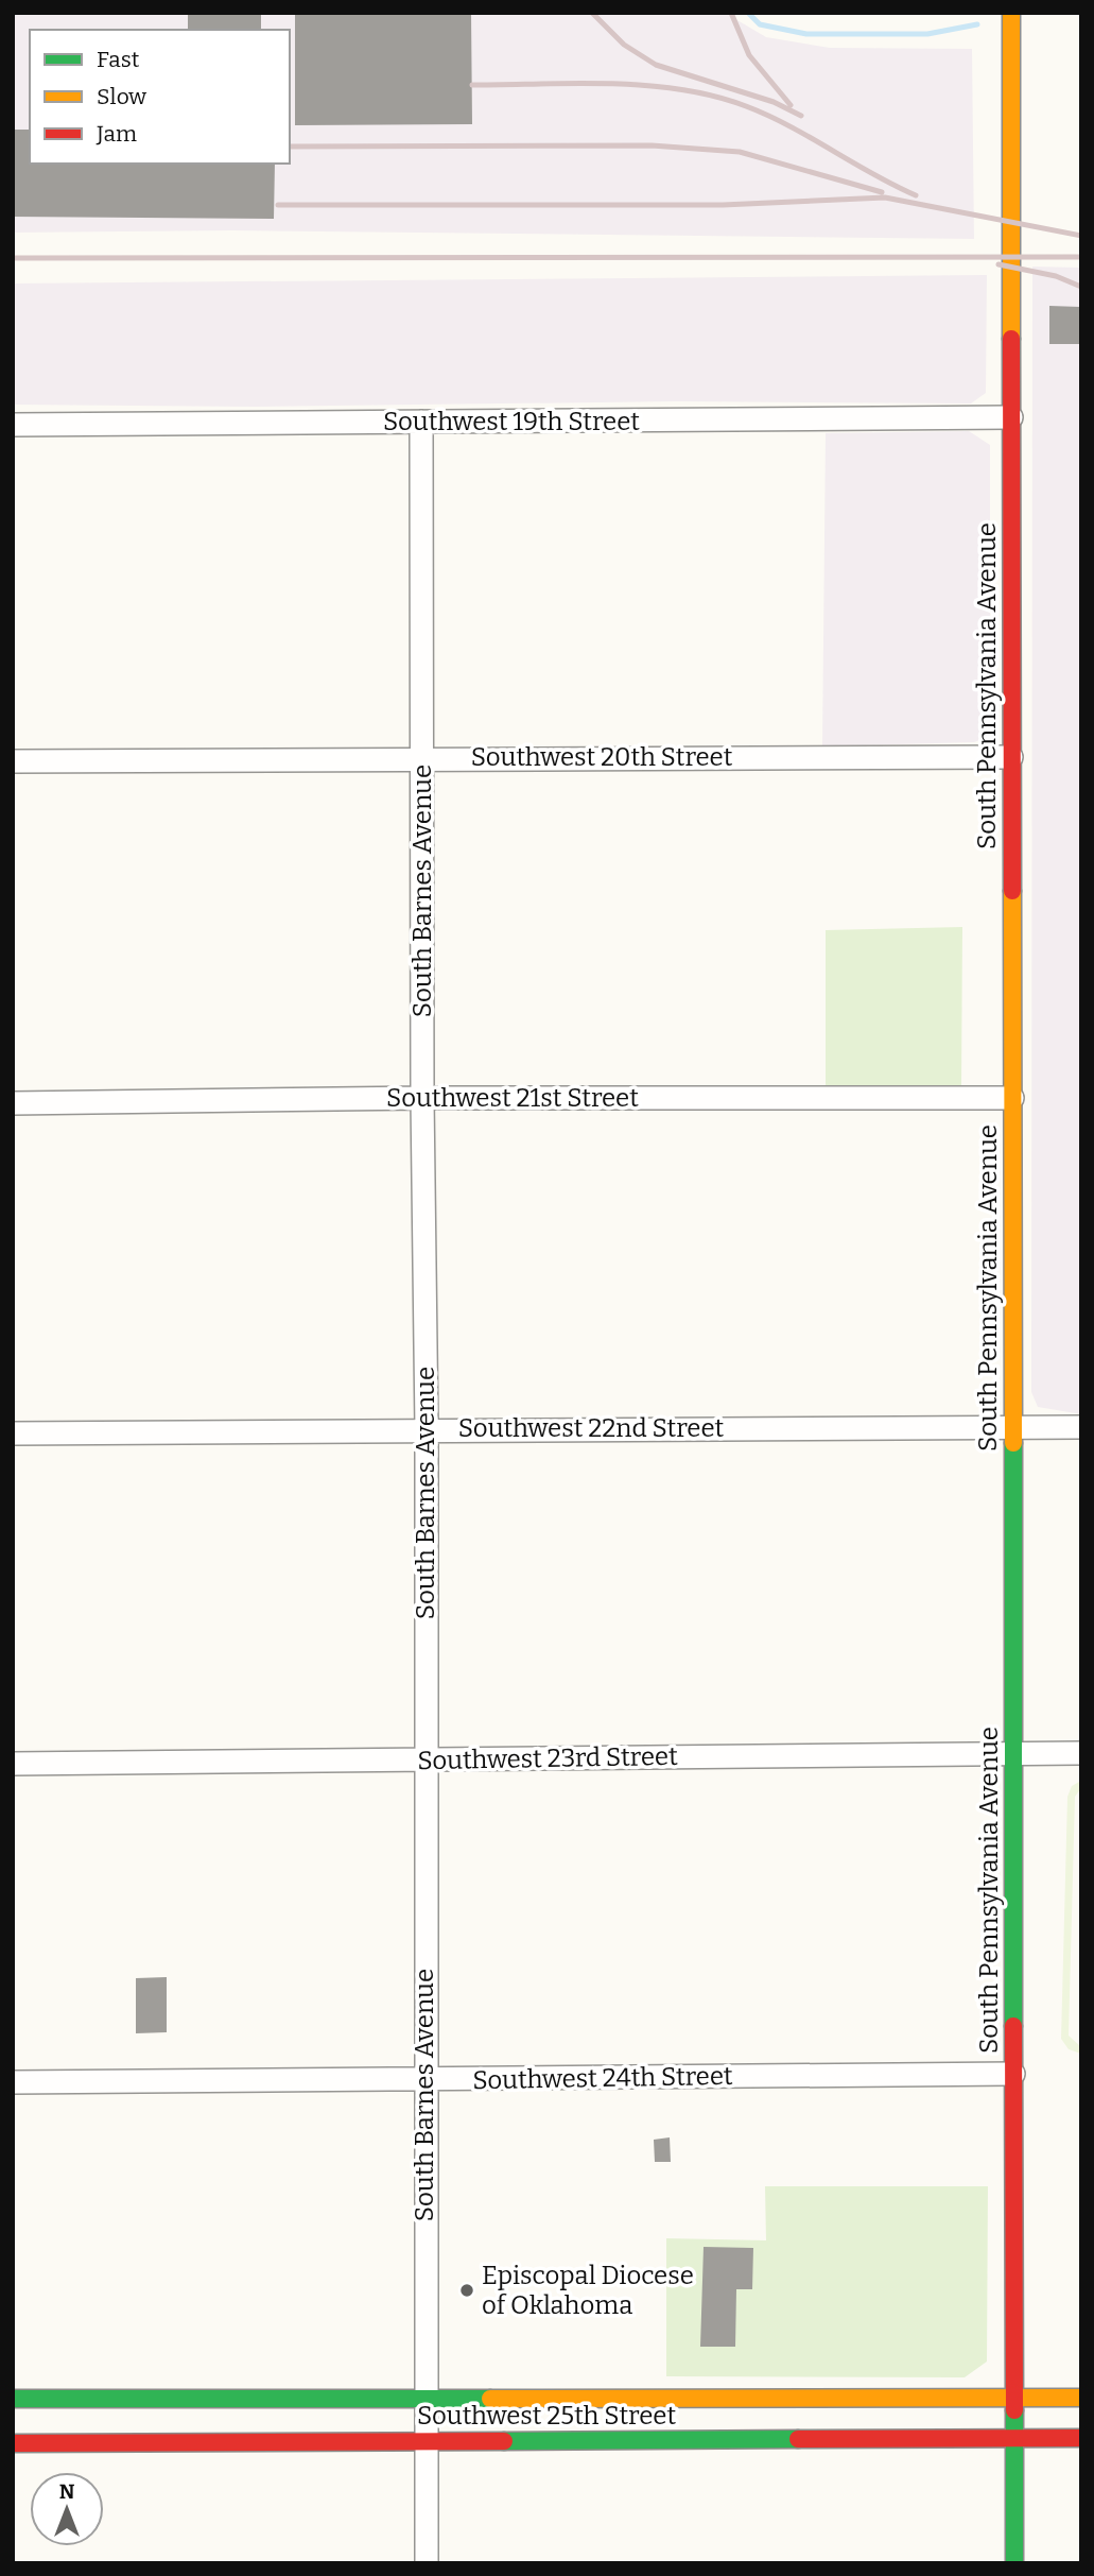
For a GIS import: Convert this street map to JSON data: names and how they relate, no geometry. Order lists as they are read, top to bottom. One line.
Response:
{"streets":{"main road":["South Pennsylvania Avenue","Southwest 25th Street"],"street":["Southwest 19th Street","Southwest 20th Street","South Barnes Avenue","Southwest 21st Street","Southwest 22nd Street","Southwest 23rd Street","Southwest 24th Street"]},"crossings":[["Southwest 19th Street","South Pennsylvania Avenue"],["Southwest 19th Street","South Barnes Avenue"],["South Pennsylvania Avenue","Southwest 20th Street"],["South Pennsylvania Avenue","Southwest 21st Street"],["South Pennsylvania Avenue","Southwest 22nd Street"],["South Pennsylvania Avenue","Southwest 23rd Street"],["South Pennsylvania Avenue","Southwest 24th Street"],["South Pennsylvania Avenue","Southwest 25th Street"],["Southwest 20th Street","South Barnes Avenue"],["South Barnes Avenue","Southwest 21st Street"],["South Barnes Avenue","Southwest 22nd Street"],["South Barnes Avenue","Southwest 23rd Street"],["South Barnes Avenue","Southwest 24th Street"],["South Barnes Avenue","Southwest 25th Street"]],"places":["Episcopal Diocese of Oklahoma"],"legend":["Fast","Slow","Jam"],"north":"top"}
